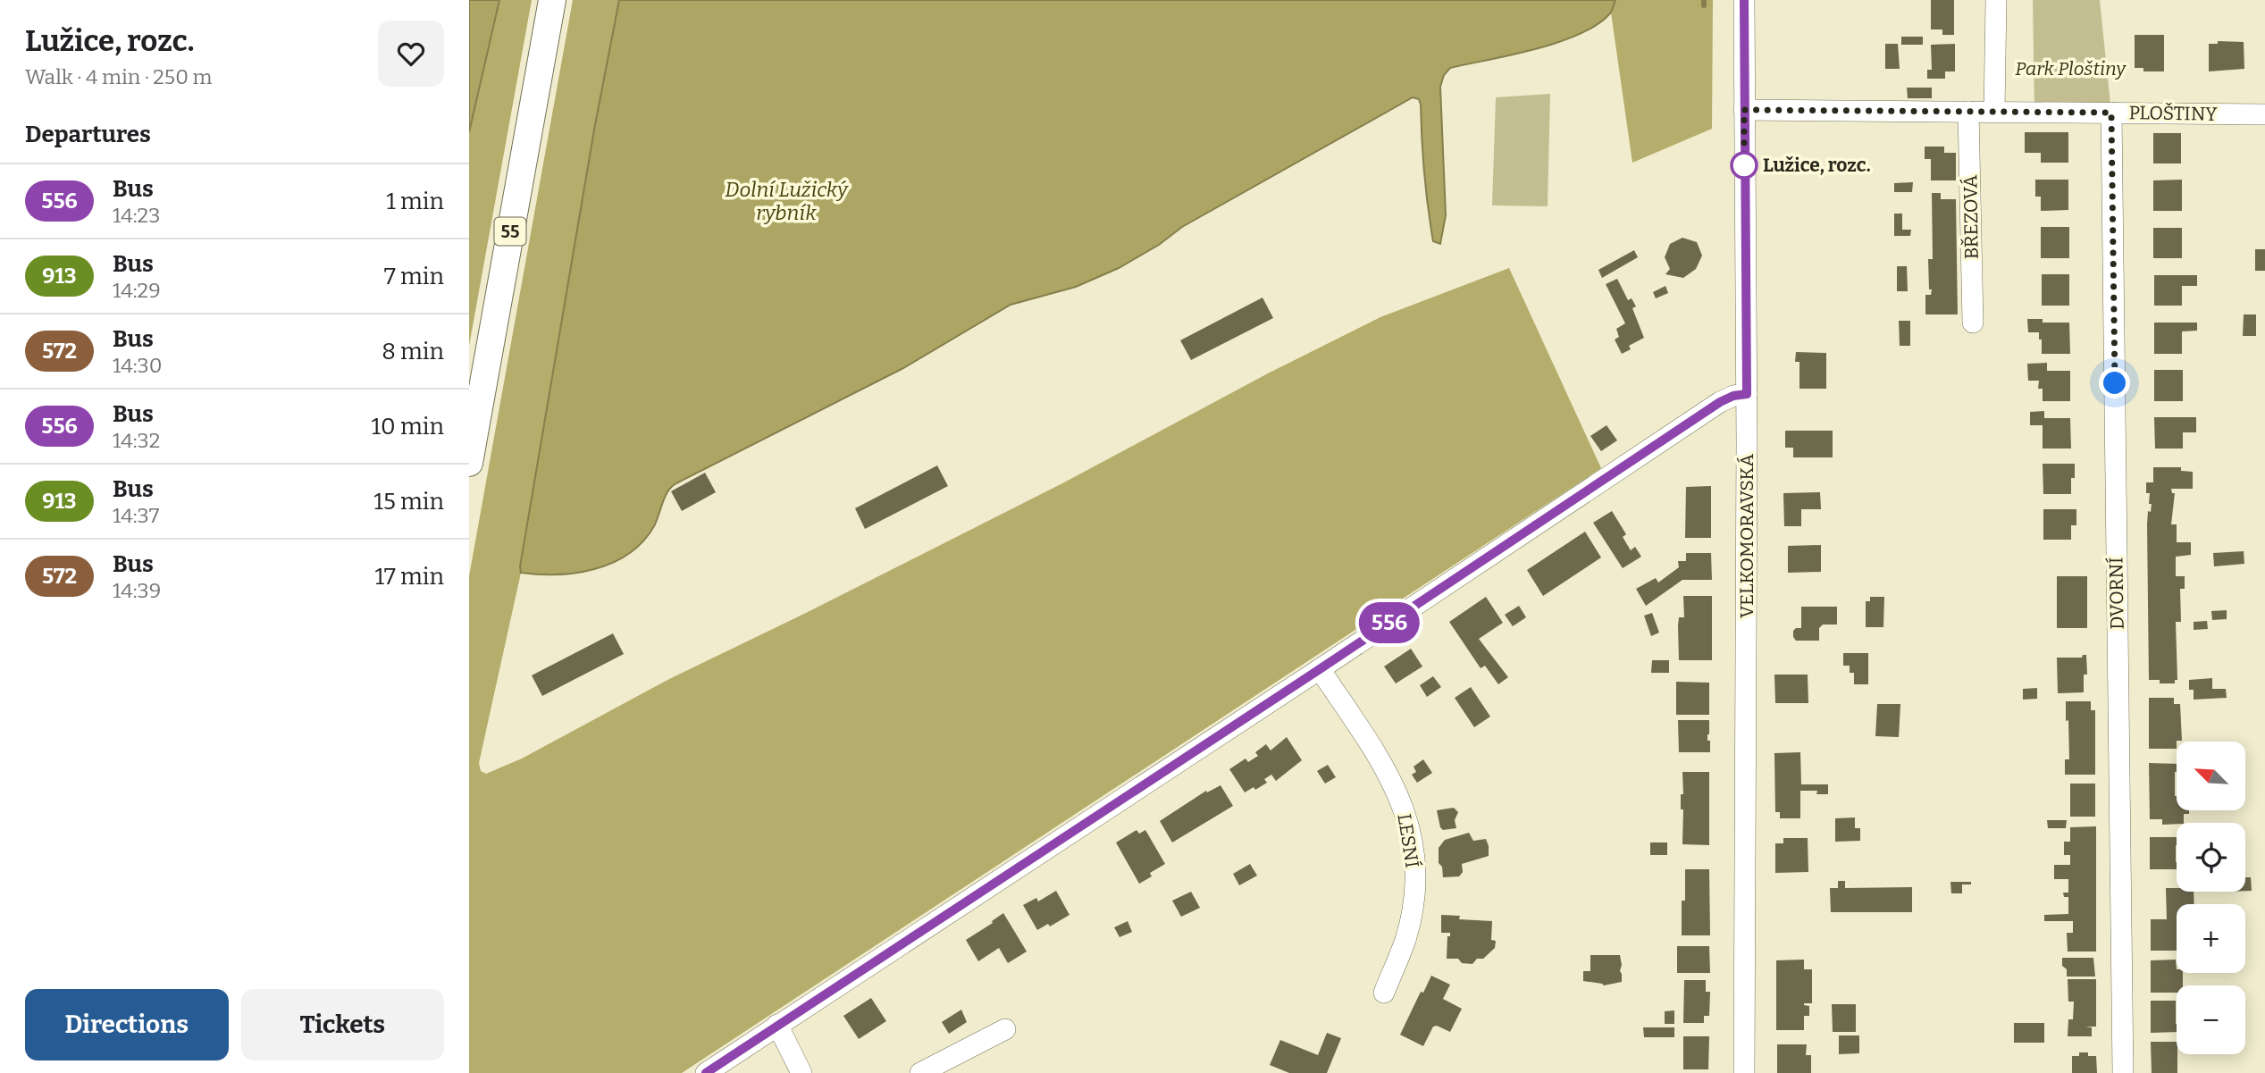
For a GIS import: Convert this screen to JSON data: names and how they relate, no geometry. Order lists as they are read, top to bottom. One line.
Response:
{"streets":{"main road":["55"],"street":["PLOŠTINY","BŘEZOVÁ","VELKOMORAVSKÁ","DVORNÍ","LESNÍ"]},"crossings":[["PLOŠTINY","BŘEZOVÁ"],["PLOŠTINY","VELKOMORAVSKÁ"],["PLOŠTINY","DVORNÍ"]],"water":["Dolní Lužický rybník"],"parks":["Park Ploštiny"],"places":["Lužice, rozc."],"lines":["bus line 556"],"north":"top left","page":{"heading":[["Lužice, rozc.","Walk · 4 min · 250 m"],"Departures"],"on_map":"556","list":[{"mark":"556","name":"Bus","note":"14:23","value":"1 min"},{"mark":"913","name":"Bus","note":"14:29","value":"7 min"},{"mark":"572","name":"Bus","note":"14:30","value":"8 min"},{"mark":"556","name":"Bus","note":"14:32","value":"10 min"},{"mark":"913","name":"Bus","note":"14:37","value":"15 min"},{"mark":"572","name":"Bus","note":"14:39","value":"17 min"}],"map_buttons":["+","−"],"buttons":["Directions","Tickets"]}}
